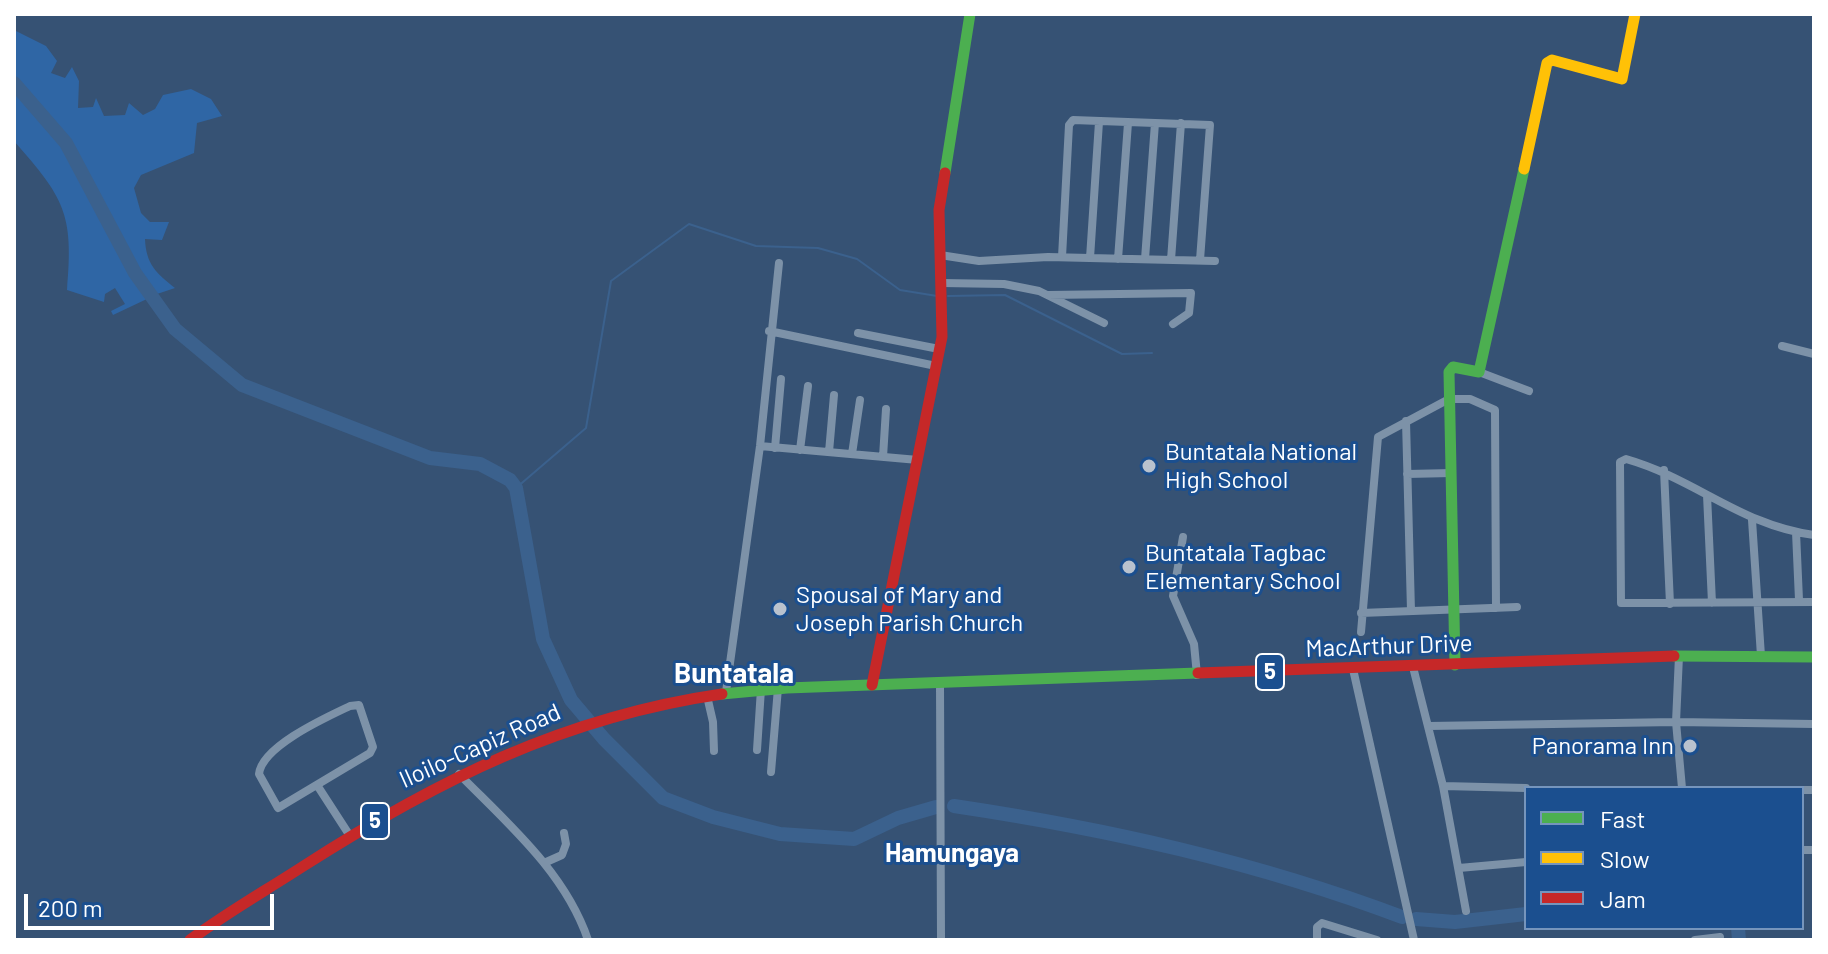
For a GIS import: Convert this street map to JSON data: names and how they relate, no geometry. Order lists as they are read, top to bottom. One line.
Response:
{"streets":{"main road":["MacArthur Drive","5","Iloilo-Capiz Road"]},"crossings":[["MacArthur Drive","Iloilo-Capiz Road"]],"districts":["Buntatala","Hamungaya"],"places":["Buntatala National High School","Buntatala Tagbac Elementary School","Spousal of Mary and Joseph Parish Church","Panorama Inn"],"legend":["Fast","Slow","Jam"],"scale_bar":"200 m"}
